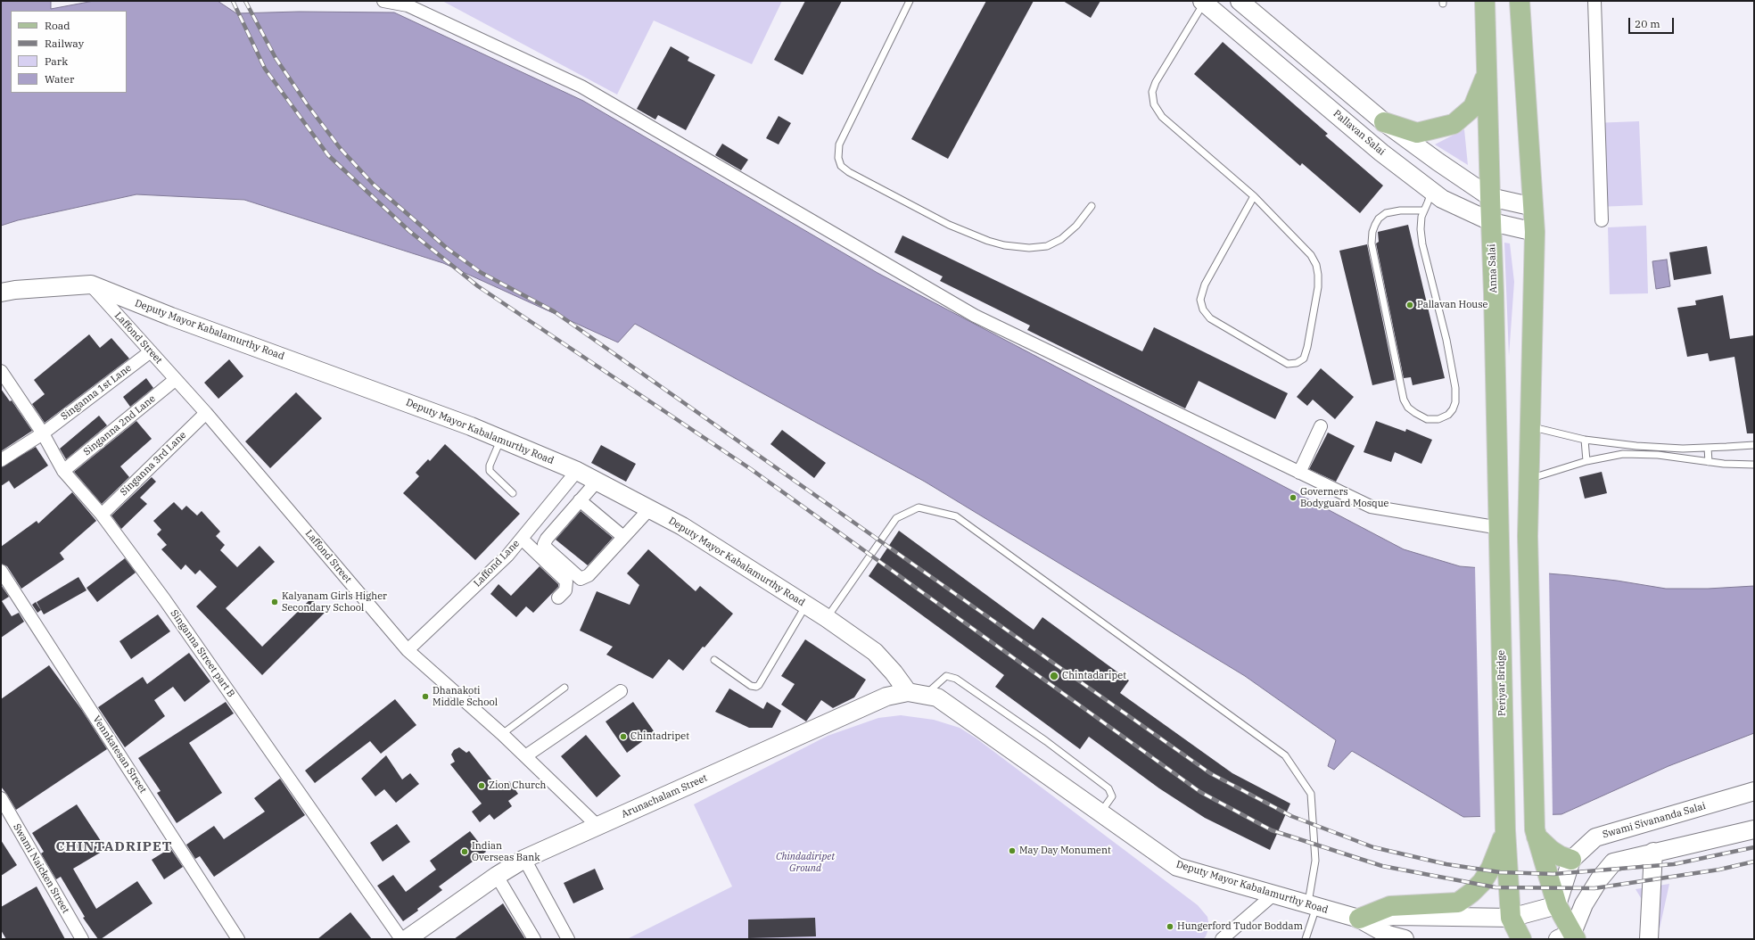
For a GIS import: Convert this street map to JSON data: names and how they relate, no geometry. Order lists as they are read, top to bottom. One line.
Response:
{"streets":{"main road":["Pallavan Salai","Anna Salai","Deputy Mayor Kabalamurthy Road","Periyar Bridge","Arunachalam Street","Swami Sivananda Salai"],"street":["Laffond Street","Singanna 1st Lane","Singanna 2nd Lane","Singanna 3rd Lane","Laffond Lane","Singanna Street part B","Vennkatesan Street","Swami Naicken Street"]},"crossings":[["Pallavan Salai","Anna Salai"],["Anna Salai","Periyar Bridge"],["Deputy Mayor Kabalamurthy Road","Laffond Street"],["Deputy Mayor Kabalamurthy Road","Laffond Lane"],["Deputy Mayor Kabalamurthy Road","Periyar Bridge"],["Deputy Mayor Kabalamurthy Road","Arunachalam Street"],["Laffond Street","Singanna 1st Lane"],["Laffond Street","Singanna 2nd Lane"],["Laffond Street","Singanna 3rd Lane"],["Laffond Street","Laffond Lane"],["Laffond Street","Arunachalam Street"],["Singanna 1st Lane","Singanna Street part B"],["Singanna 2nd Lane","Singanna Street part B"],["Singanna 3rd Lane","Singanna Street part B"]],"districts":["CHINTADRIPET"],"parks":["Chindadiripet Ground"],"places":["Pallavan House","Governers Bodyguard Mosque","Kalyanam Girls Higher Secondary School","Chintadaripet","Dhanakoti Middle School","Chintadripet","Zion Church","May Day Monument","Indian Overseas Bank","Hungerford Tudor Boddam"],"legend":["Road","Railway","Park","Water"],"scale_bar":"20 m"}
